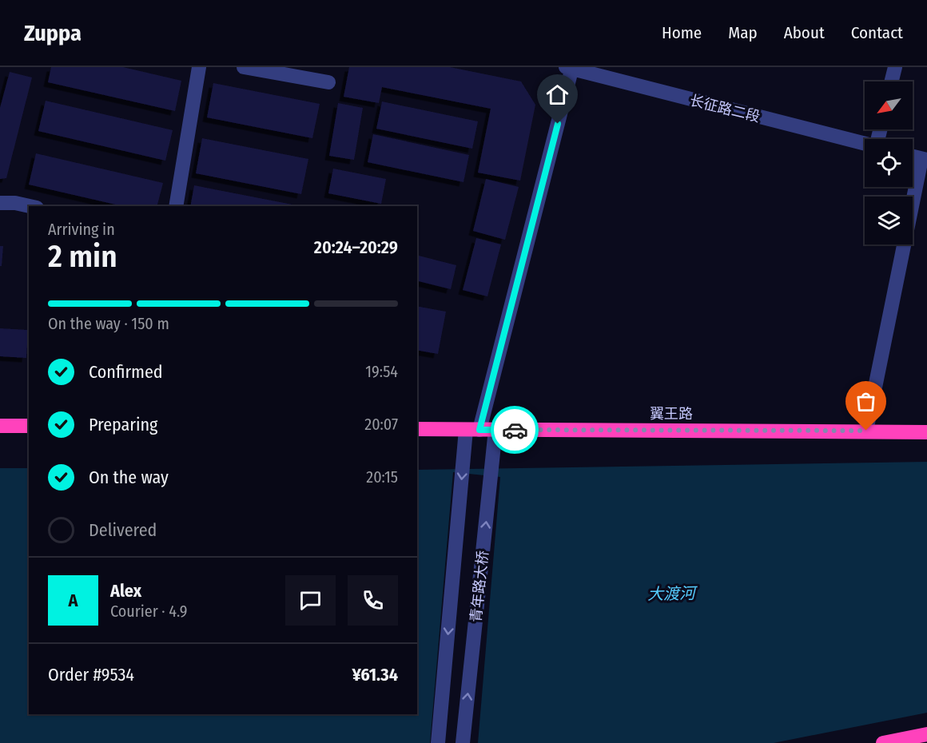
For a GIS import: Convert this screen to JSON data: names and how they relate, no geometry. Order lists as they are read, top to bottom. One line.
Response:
{"streets":{"highway":["翼王路"],"street":["长征路二段","青年路大桥"]},"crossings":[["长征路二段","青年路大桥"],["翼王路","青年路大桥"]],"water":["大渡河"],"north":"bottom left","page":{"header":"Zuppa","nav":["Home","Map","About","Contact"],"heading":["2 min","Arriving in","20:24–20:29"],"panel":["Alex","Courier · 4.9","Order #9534","¥61.34"],"bar":"On the way · 150 m","list":[["Confirmed","19:54"],["Preparing","20:07"],["On the way","20:15"],"Delivered"],"round":"A"}}
